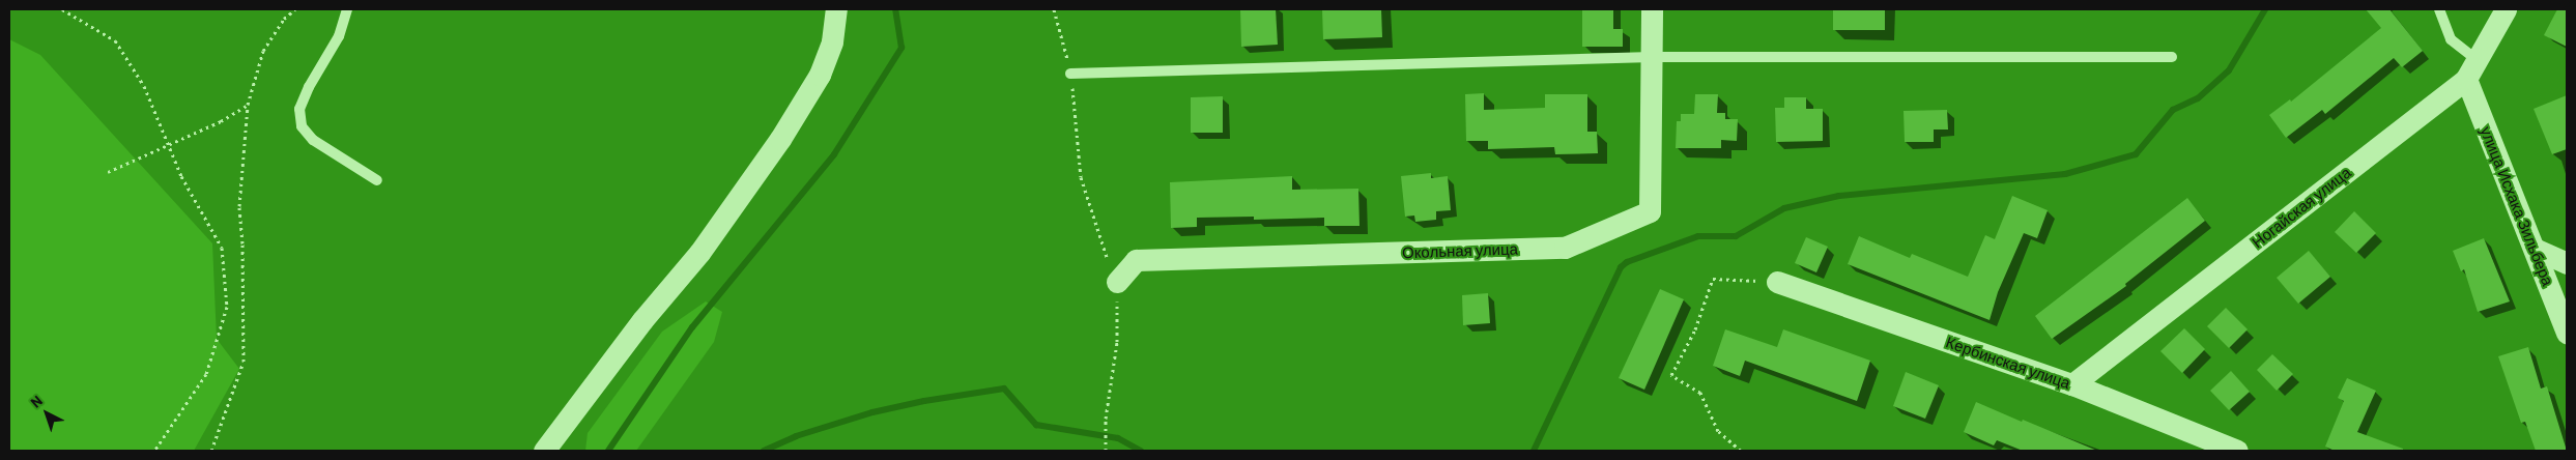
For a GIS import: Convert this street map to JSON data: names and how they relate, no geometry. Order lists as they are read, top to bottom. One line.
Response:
{"streets":{"street":["улица Исхака Зильбера","Ногайская улица","Окольная улица","Кербинская улица"]},"crossings":[["улица Исхака Зильбера","Ногайская улица"],["Ногайская улица","Кербинская улица"]],"north":"top left"}
